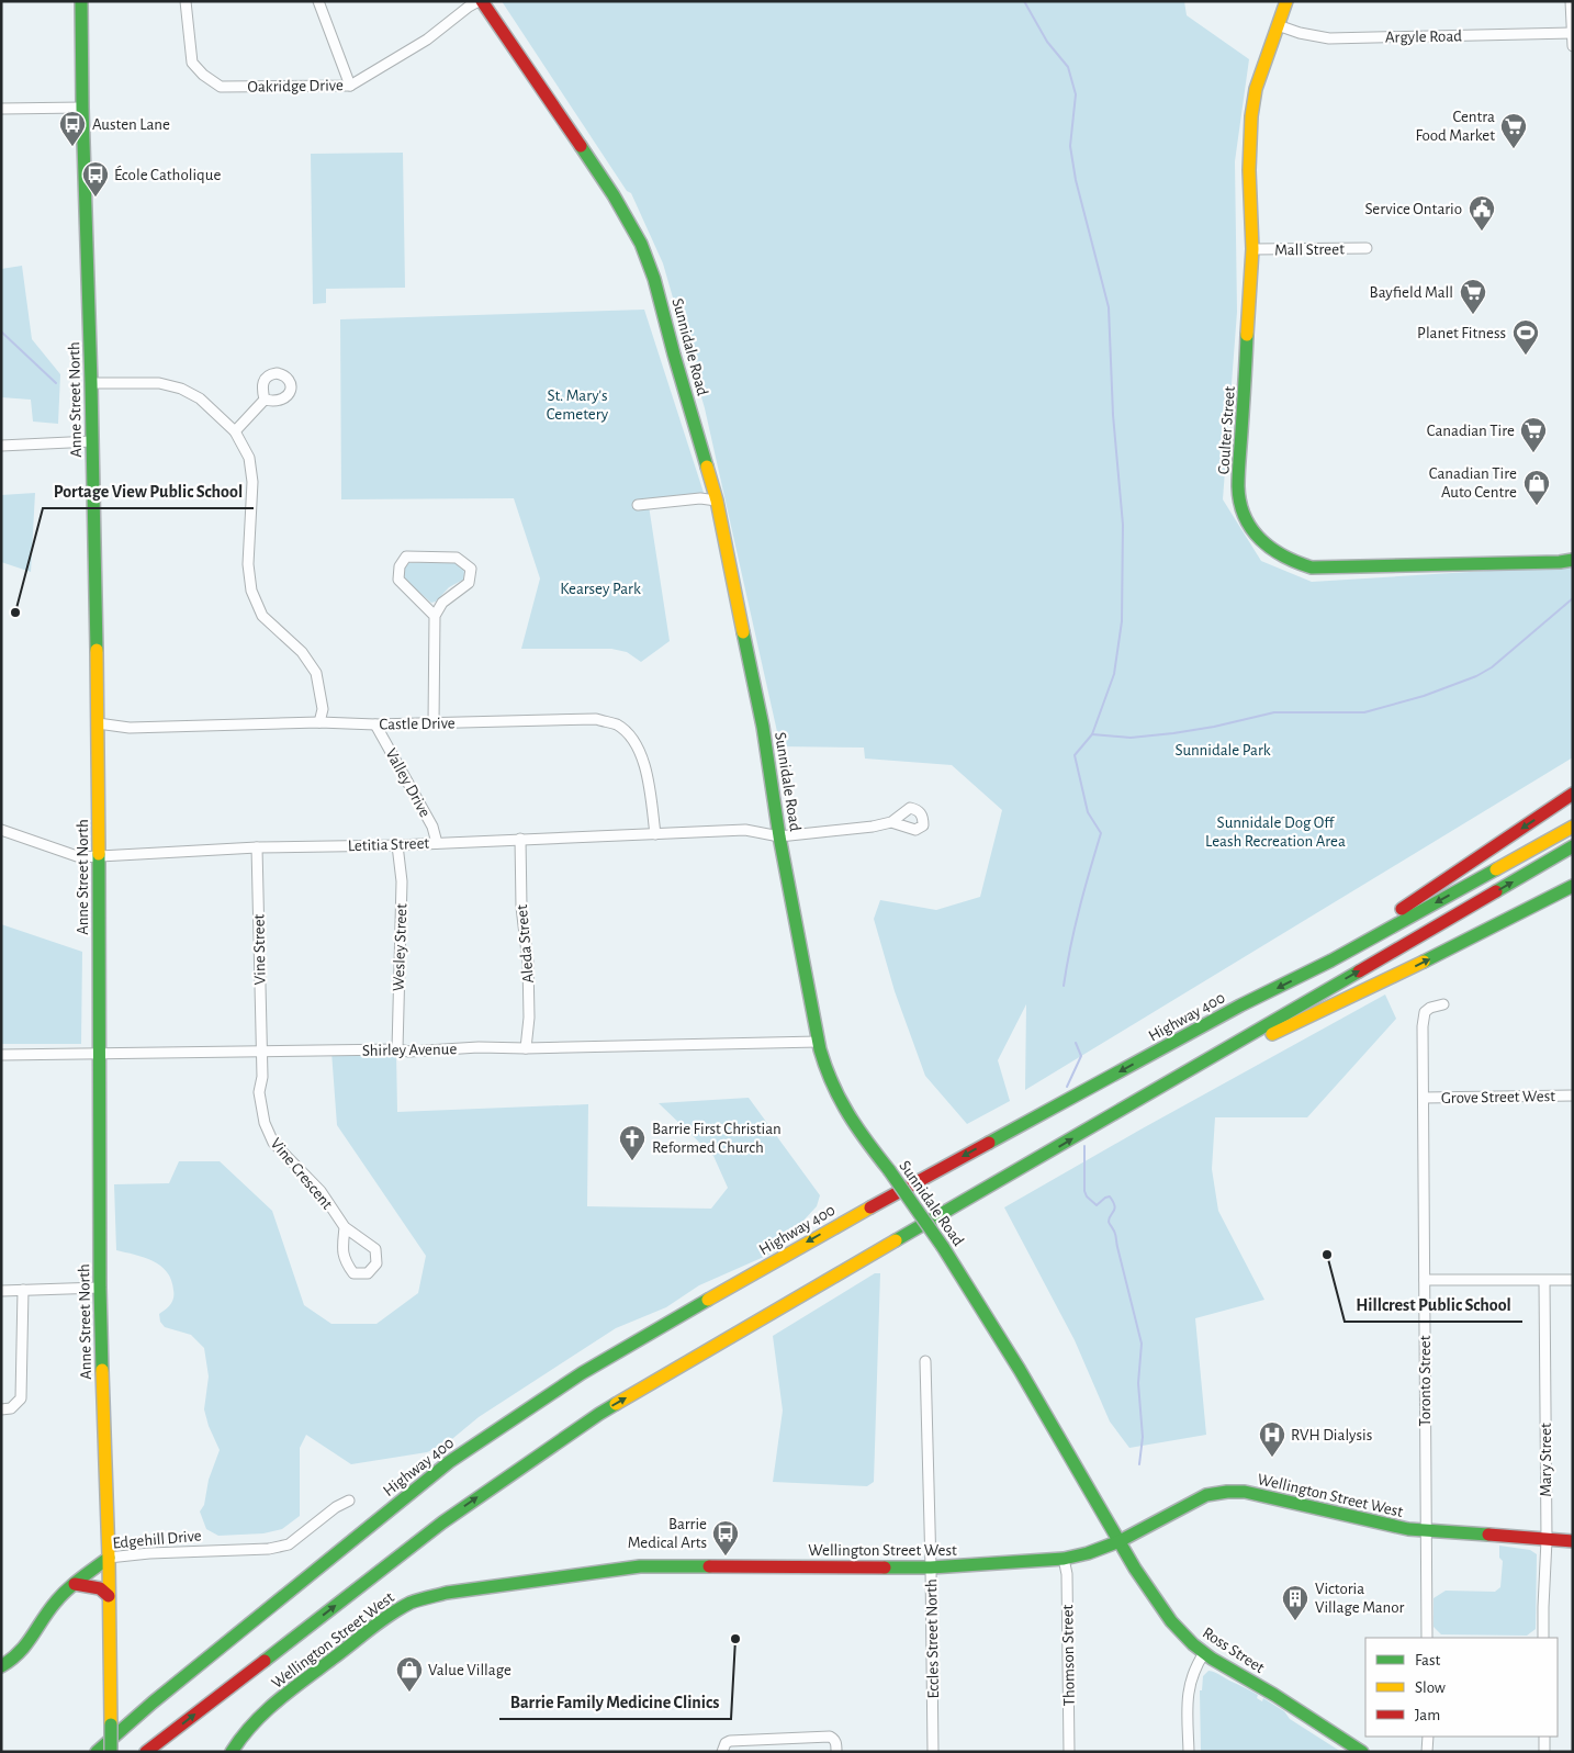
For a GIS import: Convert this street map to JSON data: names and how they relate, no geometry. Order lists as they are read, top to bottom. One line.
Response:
{"streets":{"main road":["Sunnidale Road","Anne Street North","Coulter Street","Highway 400","Wellington Street West","Edgehill Drive","Ross Street"],"street":["Argyle Road","Oakridge Drive","Mall Street","Castle Drive","Valley Drive","Letitia Street","Aleda Street","Wesley Street","Vine Street","Shirley Avenue","Grove Street West","Vine Crescent","Toronto Street","Mary Street","Eccles Street North","Thomson Street"]},"crossings":[["Argyle Road","Coulter Street"],["Oakridge Drive","Sunnidale Road"],["Mall Street","Coulter Street"],["Sunnidale Road","Letitia Street"],["Sunnidale Road","Shirley Avenue"],["Sunnidale Road","Wellington Street West"],["Sunnidale Road","Ross Street"],["Anne Street North","Castle Drive"],["Anne Street North","Letitia Street"],["Anne Street North","Shirley Avenue"],["Anne Street North","Edgehill Drive"],["Castle Drive","Valley Drive"],["Castle Drive","Letitia Street"],["Valley Drive","Letitia Street"],["Letitia Street","Aleda Street"],["Letitia Street","Wesley Street"],["Letitia Street","Vine Street"],["Aleda Street","Shirley Avenue"],["Wesley Street","Shirley Avenue"],["Vine Street","Shirley Avenue"],["Vine Street","Vine Crescent"],["Shirley Avenue","Vine Crescent"],["Grove Street West","Toronto Street"],["Toronto Street","Wellington Street West"],["Mary Street","Wellington Street West"],["Wellington Street West","Eccles Street North"],["Wellington Street West","Ross Street"],["Wellington Street West","Thomson Street"]],"parks":["St. Mary's Cemetery","Kearsey Park","Sunnidale Park","Sunnidale Dog Off Leash Recreation Area"],"places":{"bus stop":["Austen Lane","École Catholique","Barrie Medical Arts"],"supermarket":["Centra Food Market","Bayfield Mall","Canadian Tire"],"public building":["Service Ontario"],"sports":["Planet Fitness"],"shop":["Canadian Tire Auto Centre","Value Village"],"other":["Portage View Public School","Hillcrest Public School","Barrie Family Medicine Clinics"],"church":["Barrie First Christian Reformed Church"],"hospital":["RVH Dialysis"],"building":["Victoria Village Manor"]},"legend":["Fast","Slow","Jam"]}
